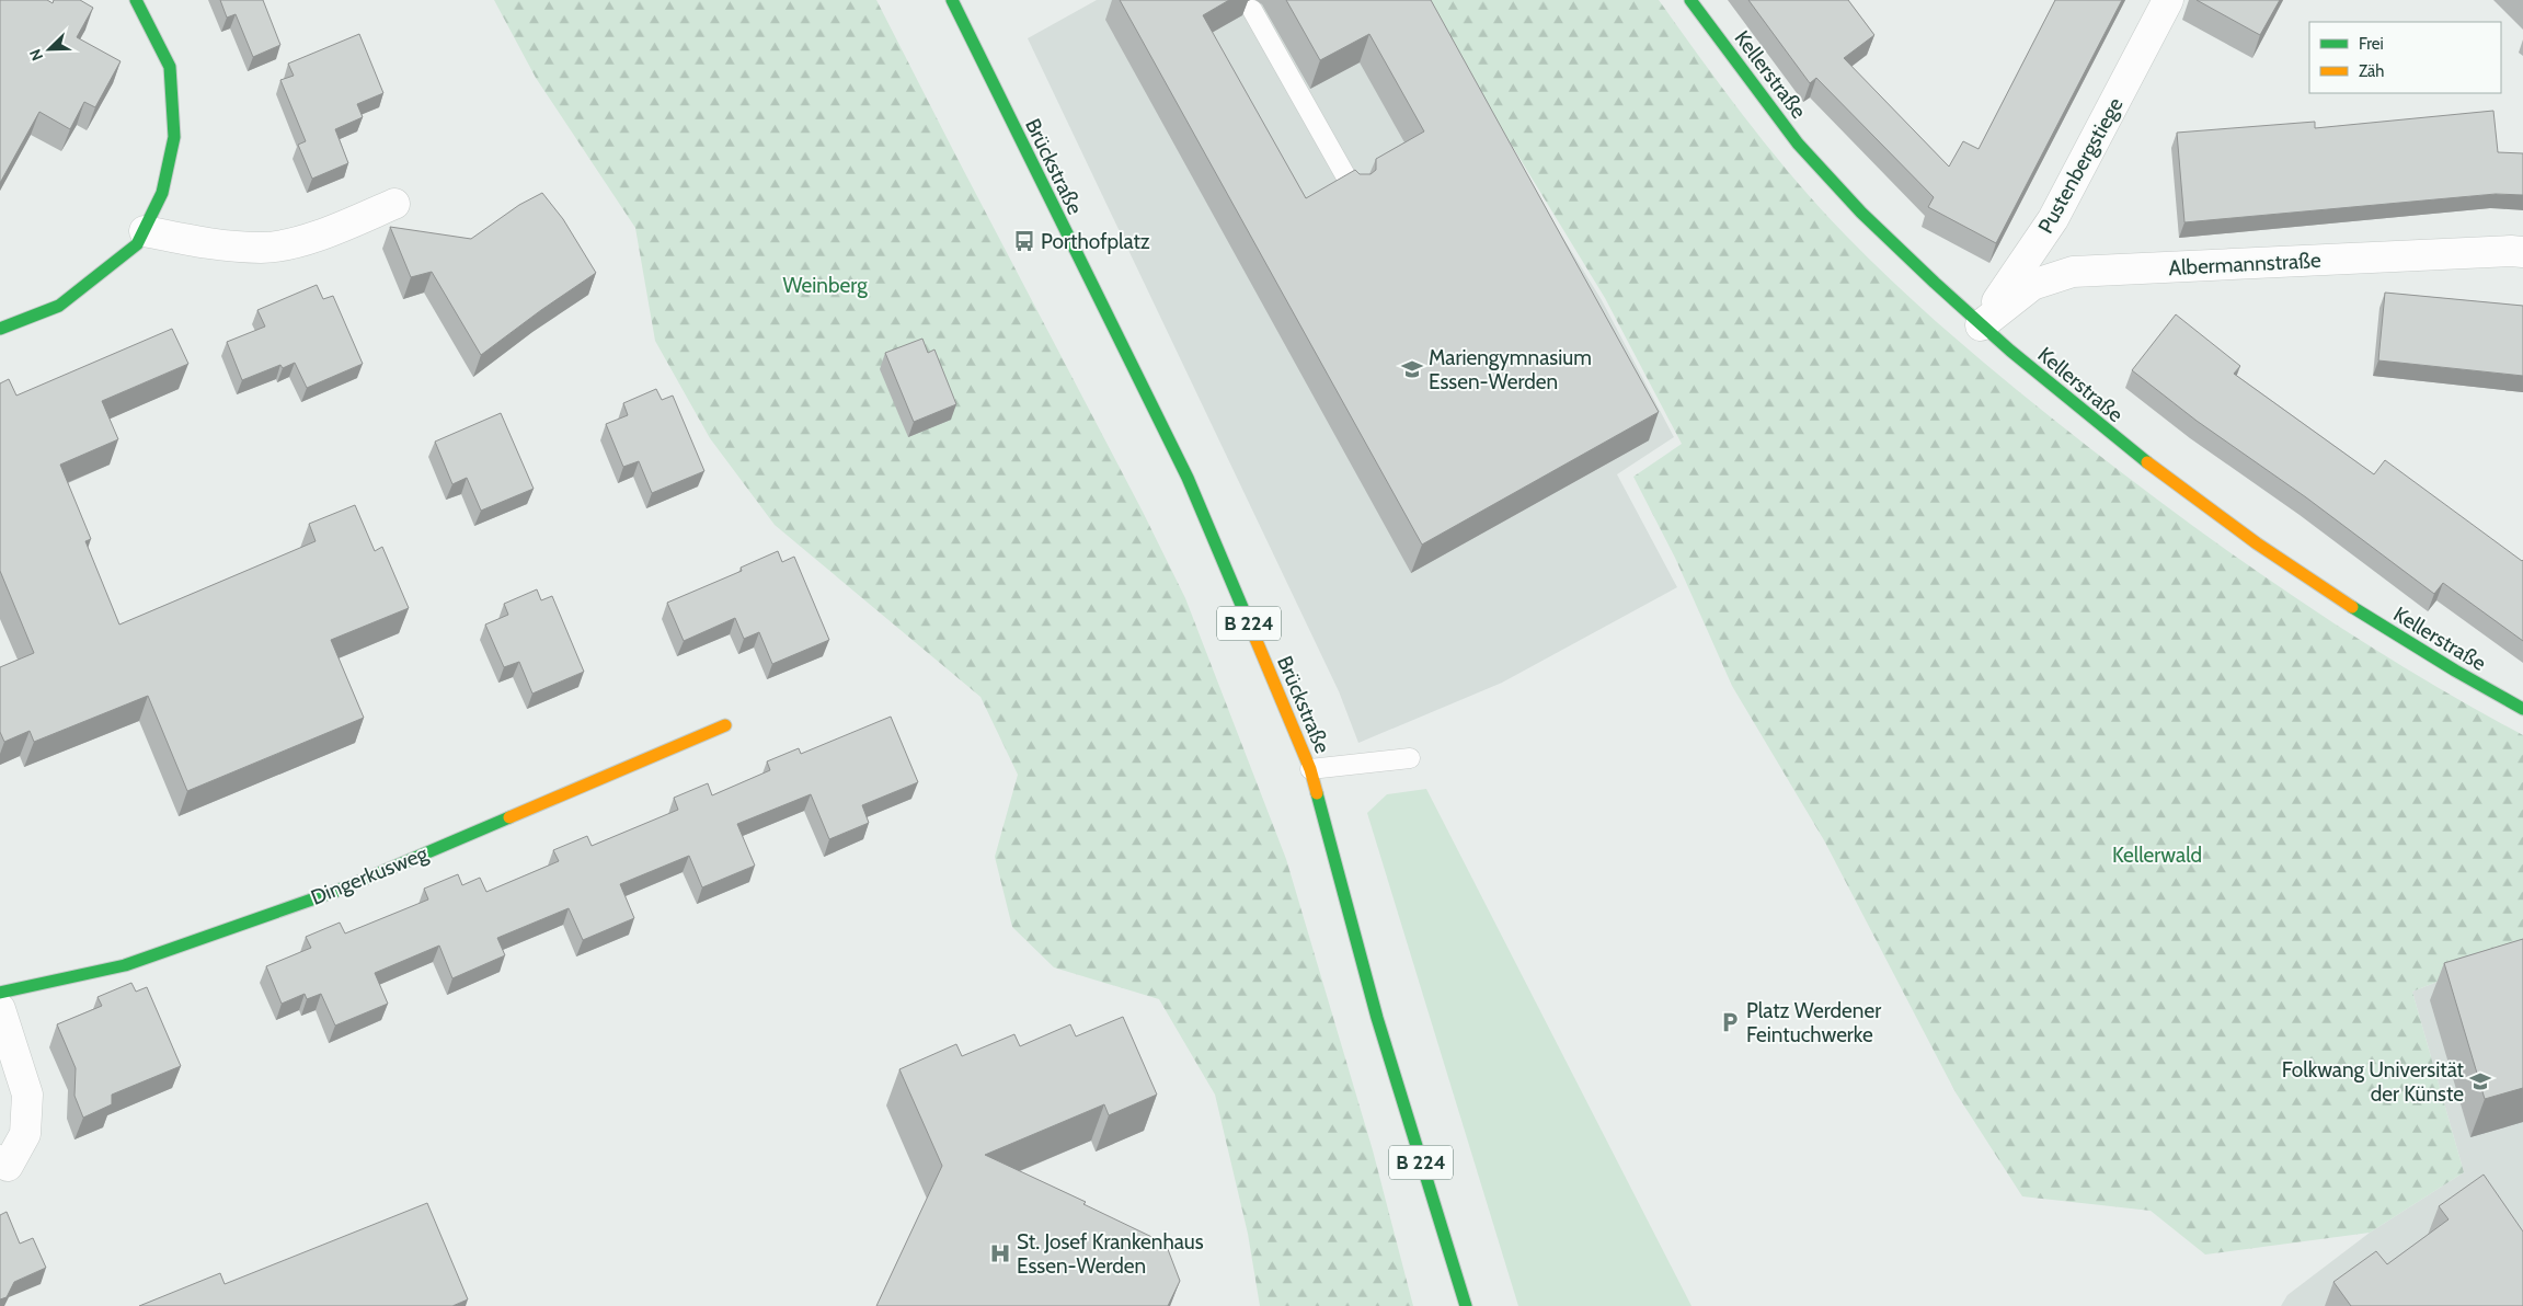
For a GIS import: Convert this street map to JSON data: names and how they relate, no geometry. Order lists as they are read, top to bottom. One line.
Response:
{"streets":{"street":["Kellerstraße","Pustenbergstiege","Brückstraße","Albermannstraße","B 224","Dingerkusweg"]},"crossings":[["Kellerstraße","Pustenbergstiege"],["Kellerstraße","Albermannstraße"],["Pustenbergstiege","Albermannstraße"]],"parks":["Weinberg","Kellerwald"],"places":{"bus stop":["Porthofplatz"],"school or university":["Mariengymnasium Essen-Werden","Folkwang Universität der Künste"],"parking":["Platz Werdener Feintuchwerke"],"hospital":["St. Josef Krankenhaus Essen-Werden"]},"legend":["Frei","Zäh"],"north":"bottom left"}
